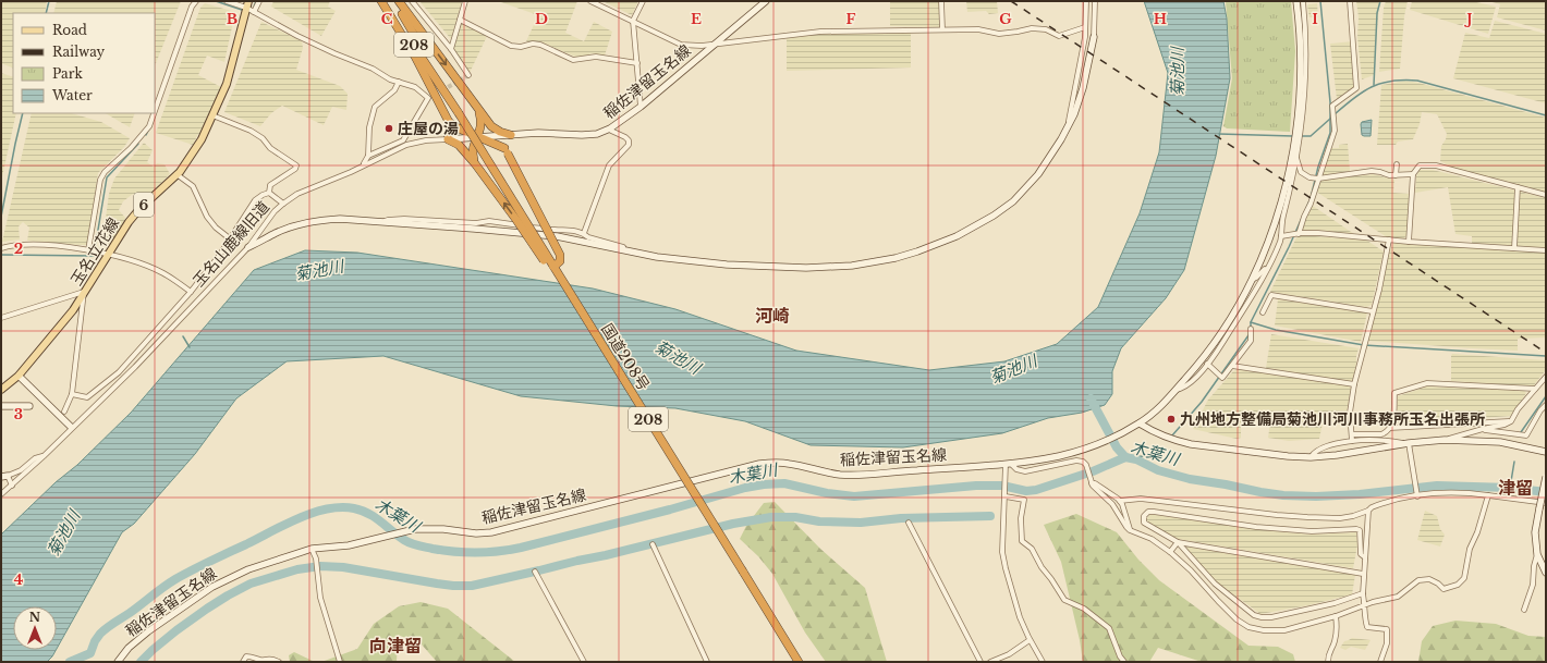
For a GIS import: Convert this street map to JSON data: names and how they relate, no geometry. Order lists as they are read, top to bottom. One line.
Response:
{"streets":{"highway":["208","国道208号"],"main road":["稲佐津留玉名線","6","玉名立花線"],"street":["玉名山鹿線旧道"]},"crossings":[["稲佐津留玉名線","玉名山鹿線旧道"]],"districts":["河崎","津留","向津留"],"water":["菊池川","木葉川"],"places":["庄屋の湯","九州地方整備局菊池川河川事務所玉名出張所"],"legend":["Road","Railway","Park","Water"],"north":"top","grid":{"columns":["B","C","D","E","F","G","H","I","J"],"rows":["2","3","4"]}}
